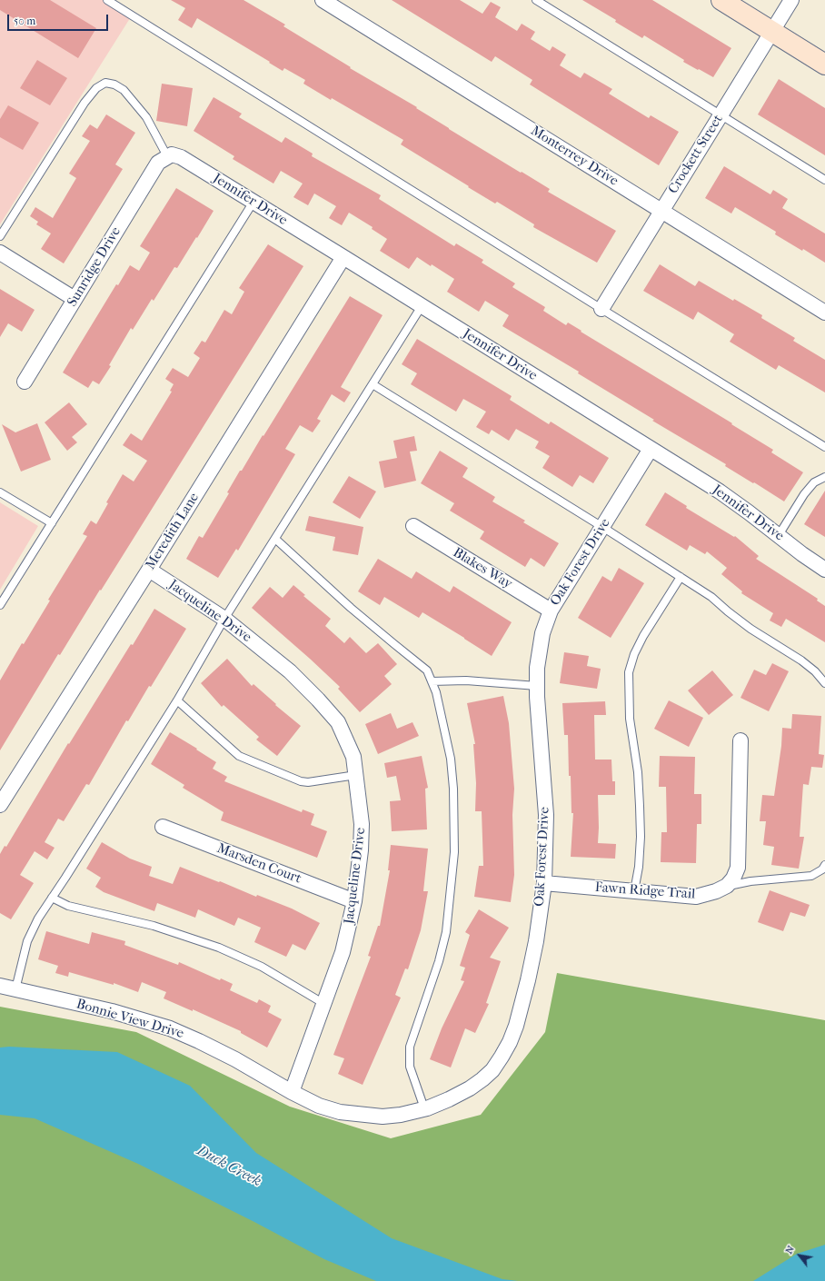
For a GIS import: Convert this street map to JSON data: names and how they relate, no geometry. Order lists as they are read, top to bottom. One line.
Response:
{"streets":{"street":["Crockett Street","Monterrey Drive","Jennifer Drive","Sunridge Drive","Meredith Lane","Oak Forest Drive","Blakes Way","Jacqueline Drive","Marsden Court","Fawn Ridge Trail","Bonnie View Drive"]},"crossings":[["Crockett Street","Monterrey Drive"],["Jennifer Drive","Sunridge Drive"],["Jennifer Drive","Meredith Lane"],["Jennifer Drive","Oak Forest Drive"],["Meredith Lane","Jacqueline Drive"],["Oak Forest Drive","Blakes Way"],["Oak Forest Drive","Jacqueline Drive"],["Oak Forest Drive","Fawn Ridge Trail"],["Oak Forest Drive","Bonnie View Drive"],["Jacqueline Drive","Marsden Court"],["Jacqueline Drive","Bonnie View Drive"]],"water":["Duck Creek"],"scale_bar":"50 m","north":"top left"}
